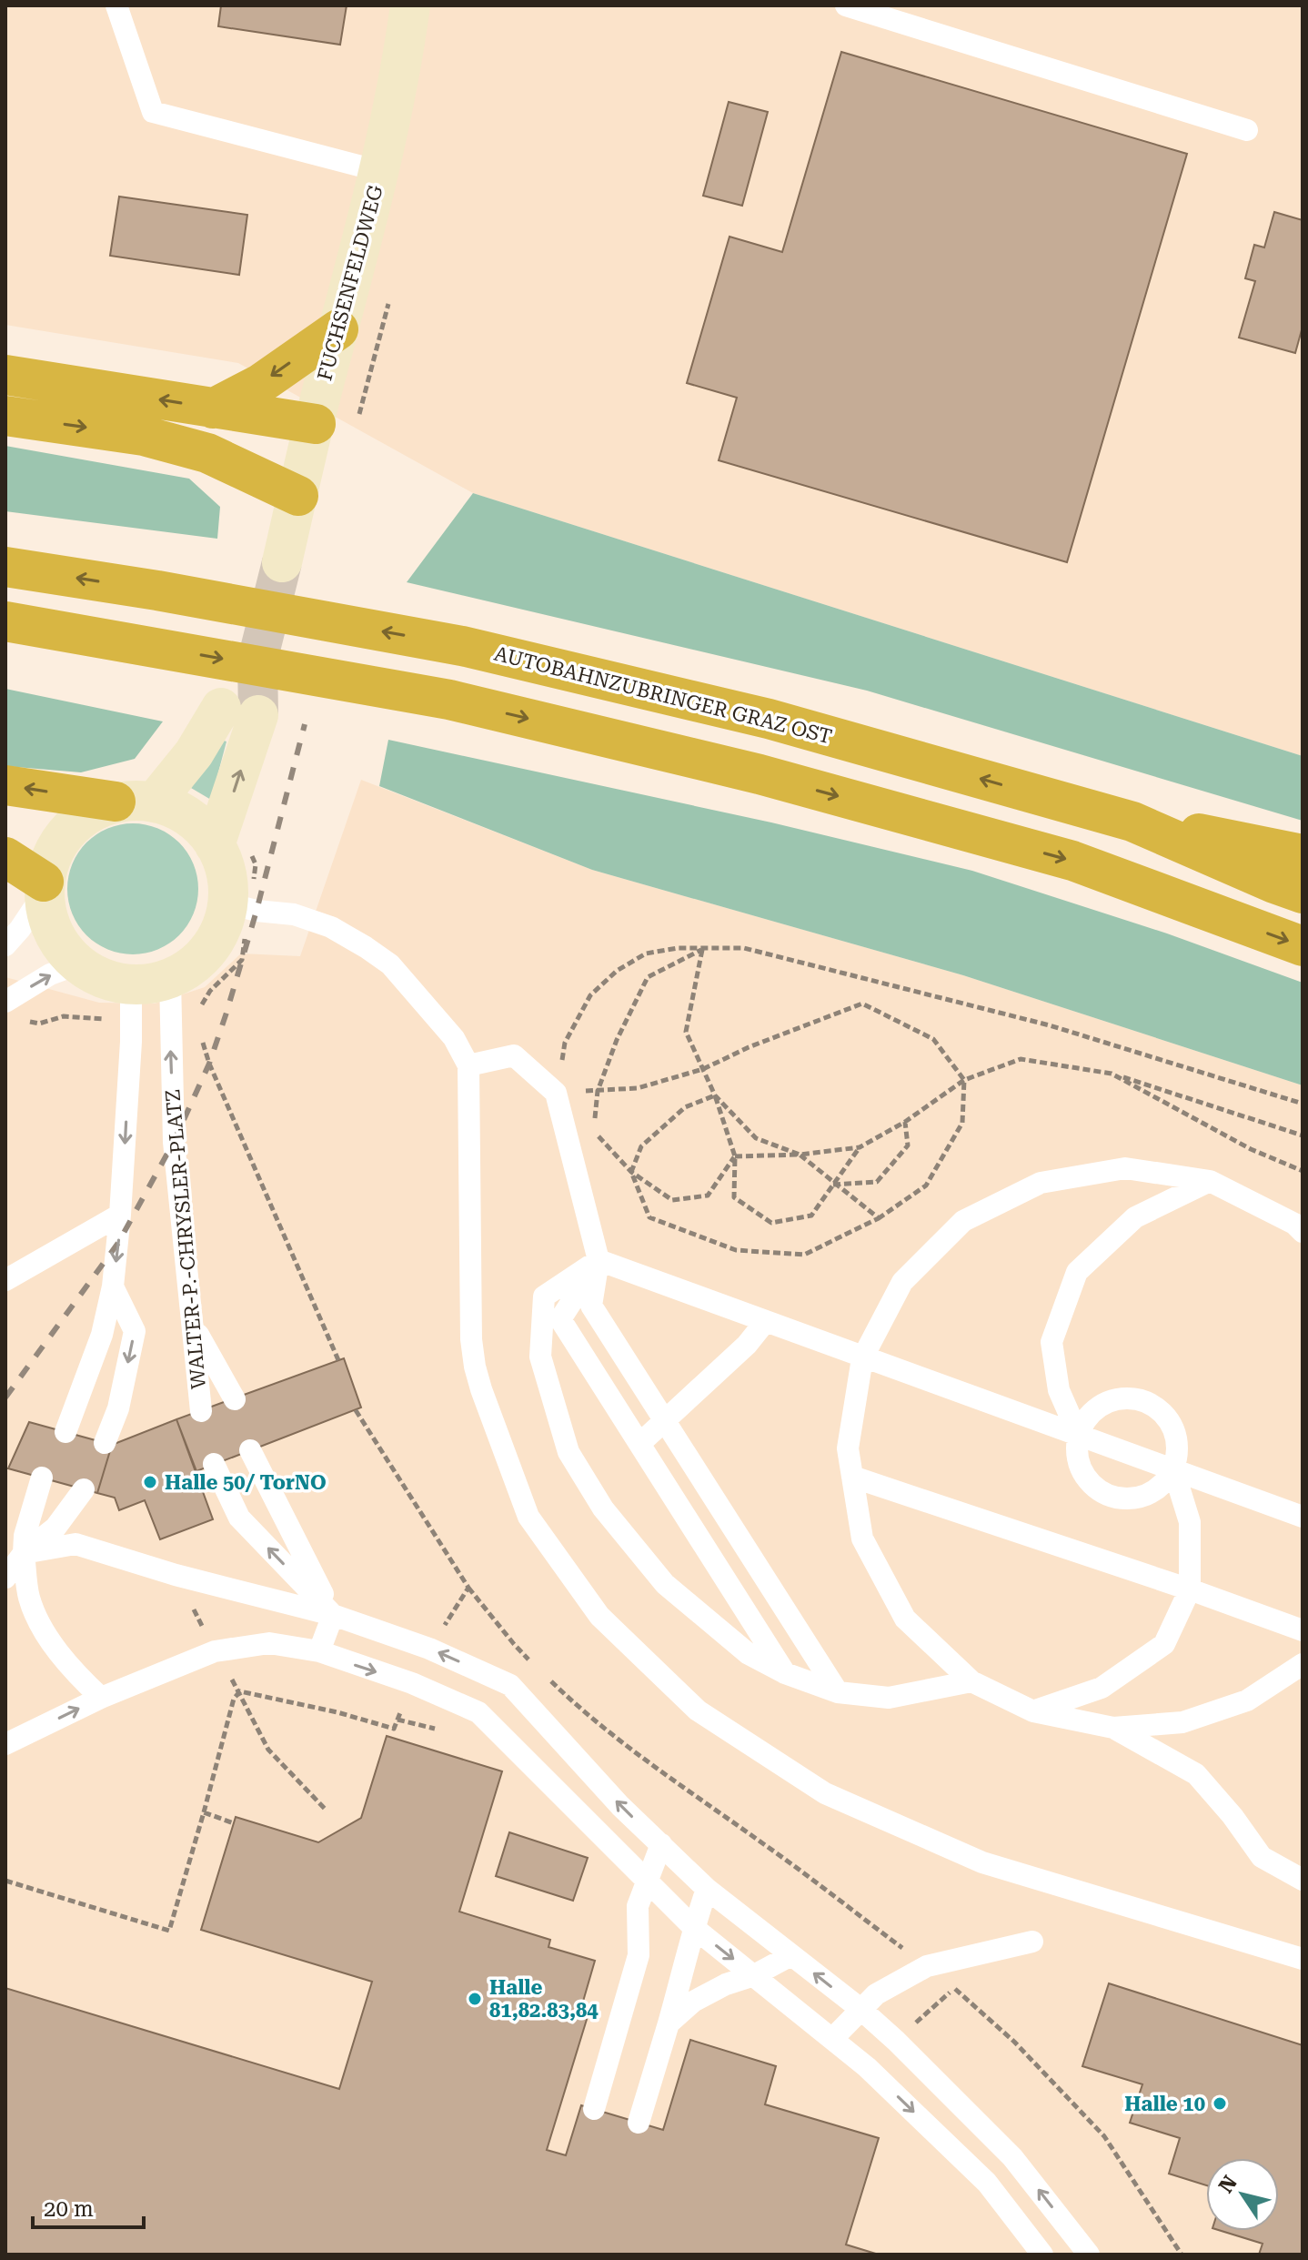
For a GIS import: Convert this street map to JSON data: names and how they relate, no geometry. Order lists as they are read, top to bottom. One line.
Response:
{"streets":{"highway":["AUTOBAHNZUBRINGER GRAZ OST"],"main road":["FUCHSENFELDWEG"],"lane":["WALTER-P.-CHRYSLER-PLATZ"]},"places":["Halle 50/ TorNO","Halle 81,82.83,84","Halle 10"],"scale_bar":"20 m","north":"top left"}
